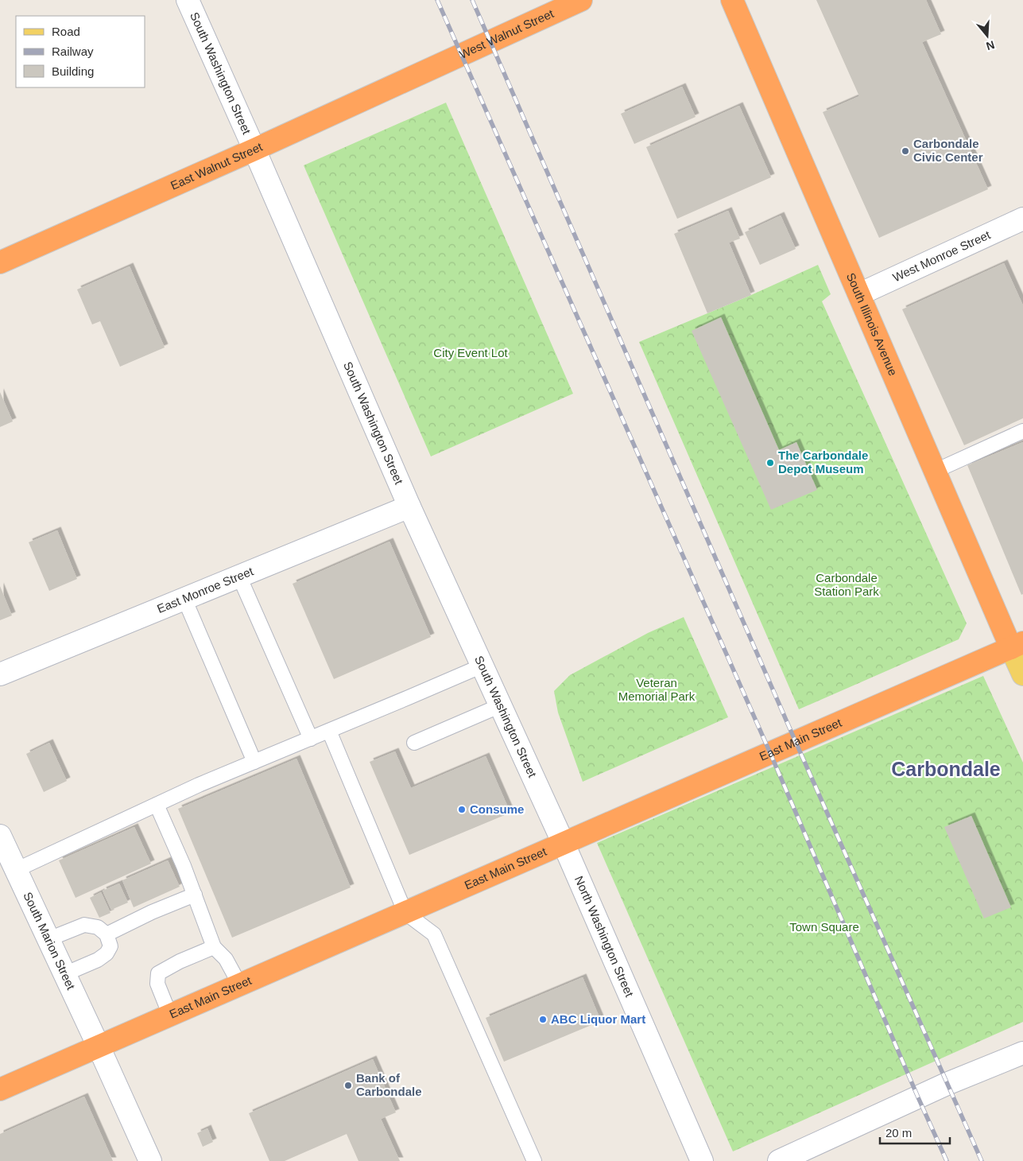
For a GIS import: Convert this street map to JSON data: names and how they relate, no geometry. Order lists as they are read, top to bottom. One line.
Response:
{"streets":{"highway":["West Walnut Street","East Walnut Street","South Illinois Avenue","East Main Street"],"street":["South Washington Street","West Monroe Street","East Monroe Street","North Washington Street","South Marion Street"]},"crossings":[["West Walnut Street","East Walnut Street"],["South Washington Street","East Walnut Street"],["South Washington Street","East Monroe Street"],["South Washington Street","East Main Street"],["South Washington Street","North Washington Street"],["West Monroe Street","South Illinois Avenue"],["South Illinois Avenue","East Main Street"],["East Main Street","North Washington Street"],["East Main Street","South Marion Street"]],"districts":["Carbondale"],"parks":["City Event Lot","Carbondale Station Park","Veteran Memorial Park","Town Square"],"places":["Carbondale Civic Center","The Carbondale Depot Museum","Consume","ABC Liquor Mart","Bank of Carbondale"],"legend":["Road","Railway","Building"],"scale_bar":"20 m","north":"bottom"}
